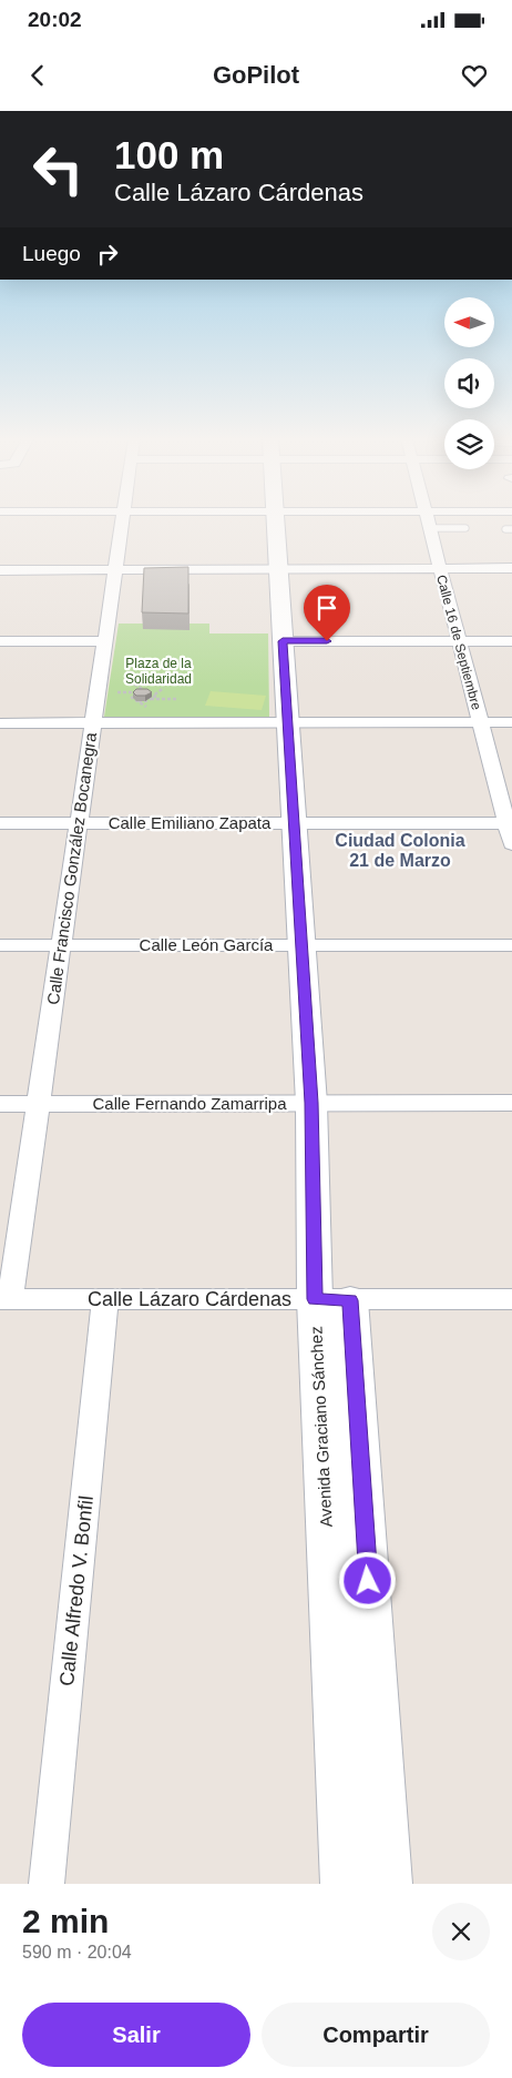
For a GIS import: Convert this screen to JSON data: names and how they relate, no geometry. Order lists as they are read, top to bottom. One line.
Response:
{"streets":{"street":["Calle 16 de Septiembre","Calle Emiliano Zapata","Calle Francisco González Bocanegra","Calle León García","Calle Fernando Zamarripa","Calle Lázaro Cárdenas","Avenida Graciano Sánchez","Calle Alfredo V. Bonfil"]},"crossings":[["Calle 16 de Septiembre","Calle Emiliano Zapata"],["Calle Emiliano Zapata","Calle Francisco González Bocanegra"],["Calle Emiliano Zapata","Avenida Graciano Sánchez"],["Calle Francisco González Bocanegra","Calle León García"],["Calle Francisco González Bocanegra","Calle Fernando Zamarripa"],["Calle Francisco González Bocanegra","Calle Lázaro Cárdenas"],["Calle León García","Avenida Graciano Sánchez"],["Calle Fernando Zamarripa","Avenida Graciano Sánchez"],["Calle Lázaro Cárdenas","Avenida Graciano Sánchez"],["Calle Lázaro Cárdenas","Calle Alfredo V. Bonfil"]],"districts":["Ciudad Colonia 21 de Marzo"],"parks":["Plaza de la Solidaridad"],"north":"left","page":{"status":"20:02","header":"GoPilot","turn":["100 m","Calle Lázaro Cárdenas"],"then":"Luego","heading":["2 min","590 m · 20:04"],"buttons":["Salir","Compartir"]}}
